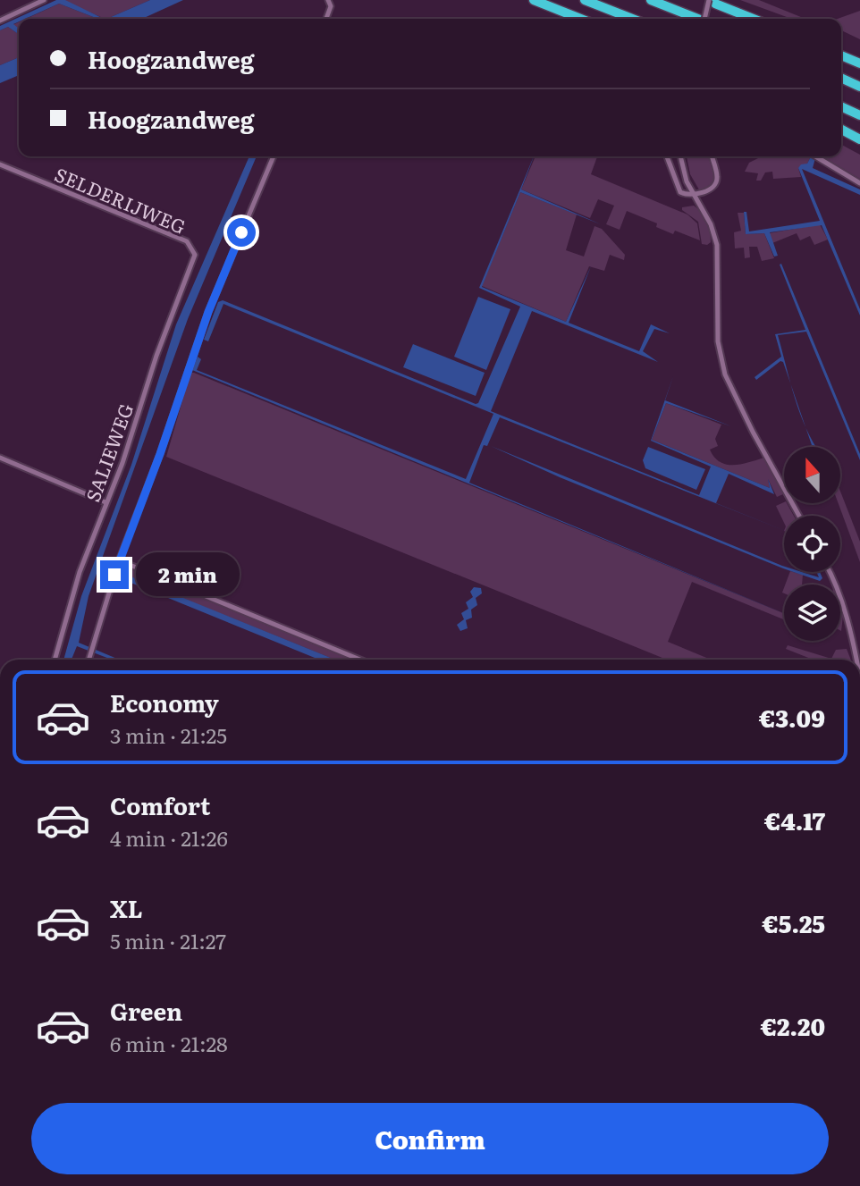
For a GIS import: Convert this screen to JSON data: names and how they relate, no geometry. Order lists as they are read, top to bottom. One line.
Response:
{"streets":{"street":["SELDERIJWEG","SALIEWEG"]},"crossings":[["SELDERIJWEG","SALIEWEG"]],"north":"top","page":{"banner":["Hoogzandweg","Hoogzandweg"],"bubble":"2 min","list":[{"name":"Economy","note":"3 min · 21:25","value":"€3.09"},{"name":"Comfort","note":"4 min · 21:26","value":"€4.17"},{"name":"XL","note":"5 min · 21:27","value":"€5.25"},{"name":"Green","note":"6 min · 21:28","value":"€2.20"}],"buttons":"Confirm"}}
